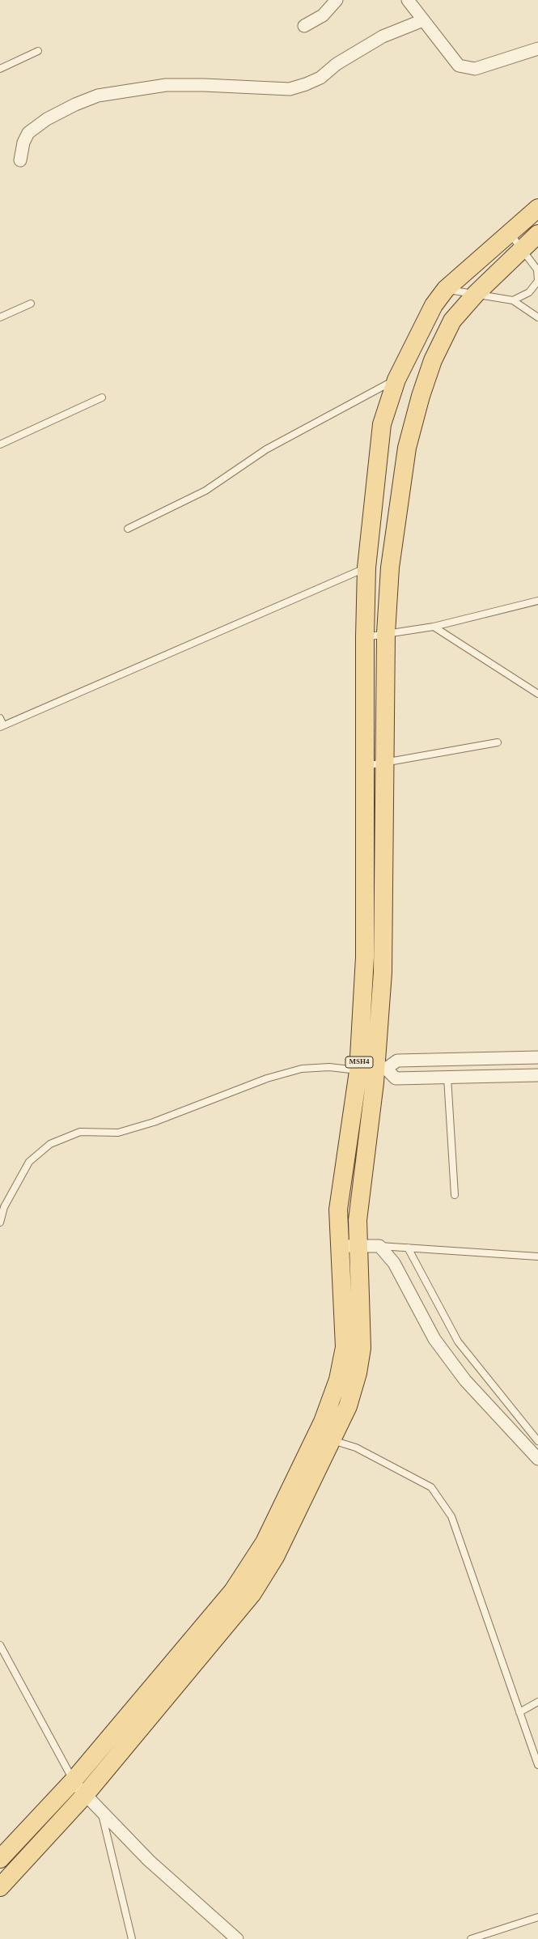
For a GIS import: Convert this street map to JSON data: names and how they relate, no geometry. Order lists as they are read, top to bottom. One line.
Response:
{"streets":{"main road":["MSH4"]}}
